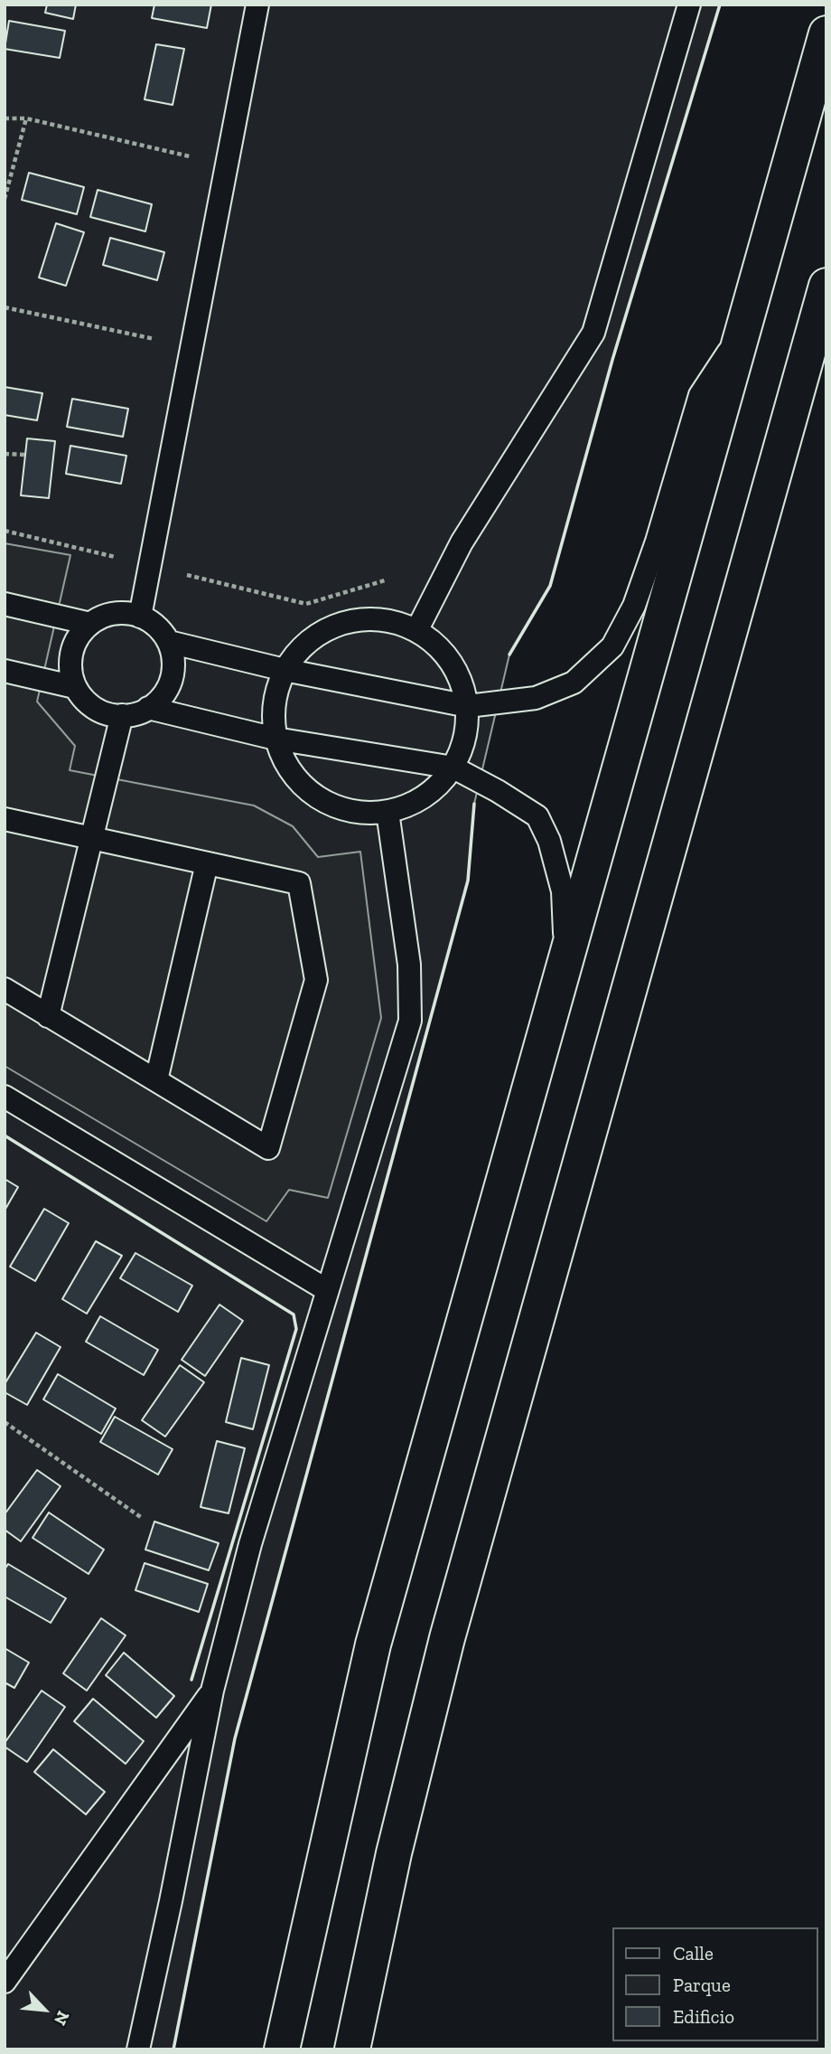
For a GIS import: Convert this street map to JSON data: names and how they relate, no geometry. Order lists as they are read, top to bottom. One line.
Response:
{"legend":["Calle","Parque","Edificio"],"north":"bottom right"}
